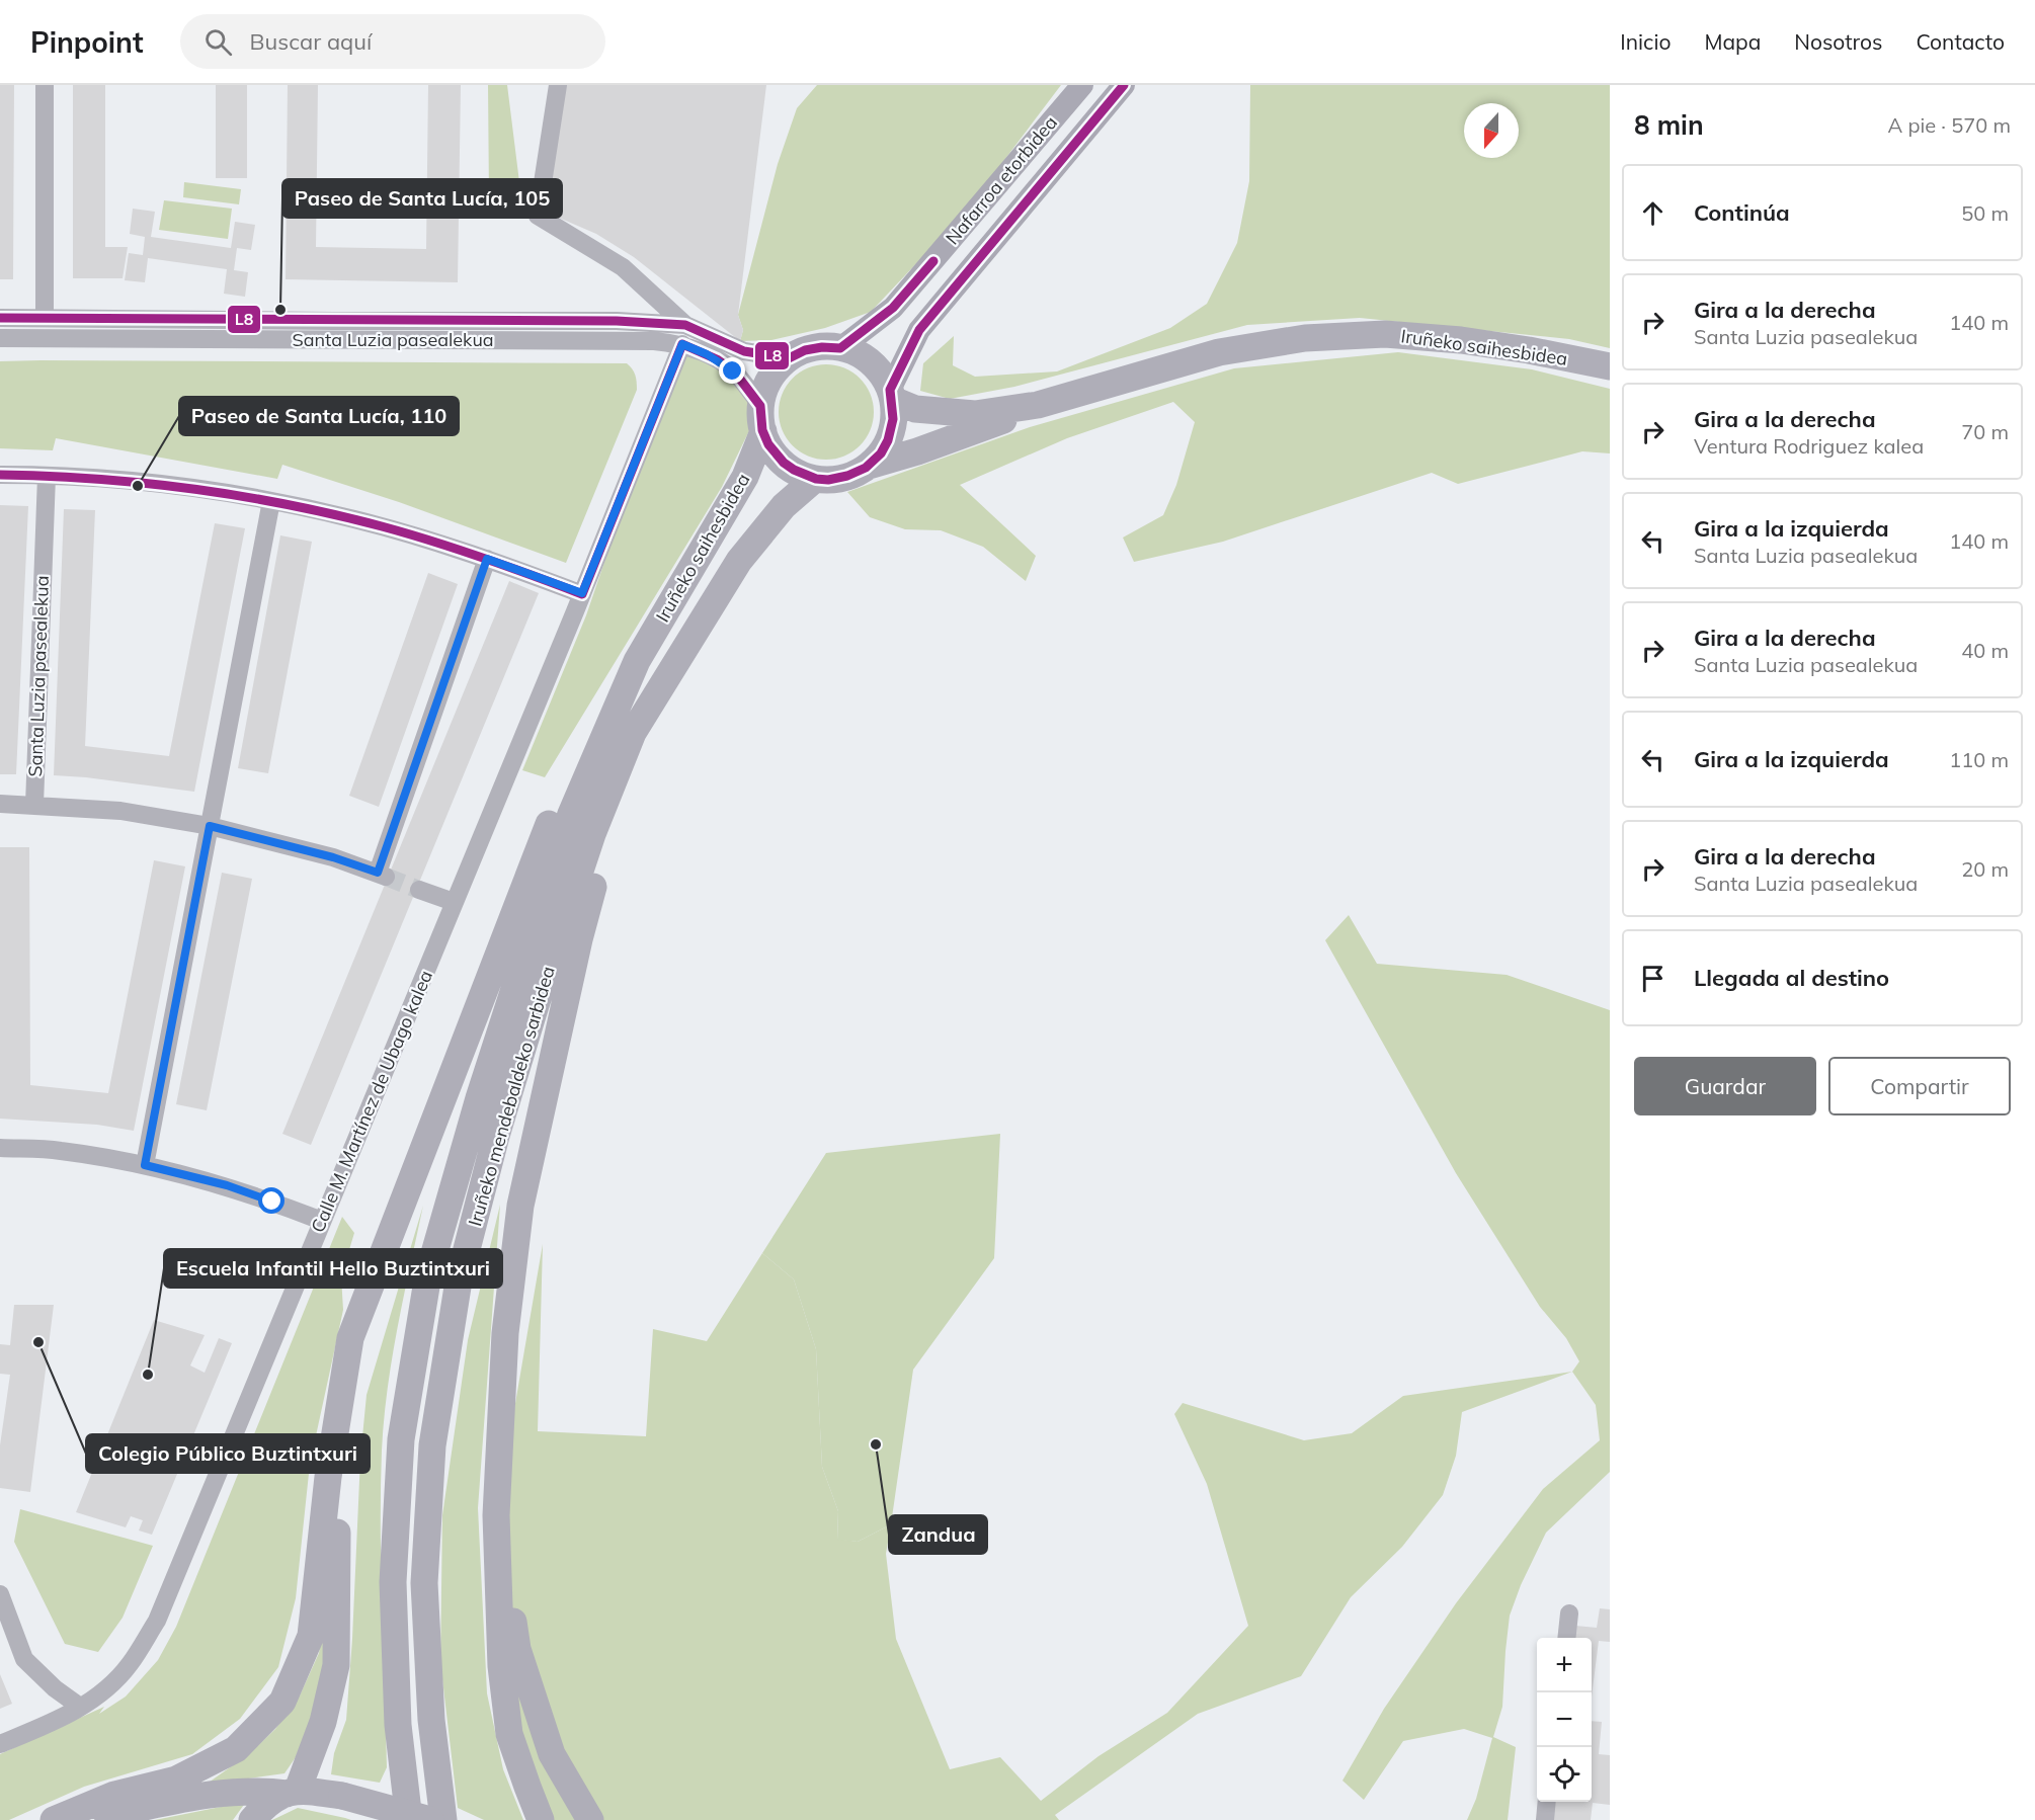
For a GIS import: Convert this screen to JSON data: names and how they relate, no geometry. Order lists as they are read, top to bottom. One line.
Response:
{"streets":{"highway":["Iruñeko saihesbidea","Iruñeko mendebaldeko sarbidea"],"main road":["Nafarroa etorbidea"],"street":["Santa Luzia pasealekua","Calle M. Martínez de Ubago kalea"]},"crossings":[["Nafarroa etorbidea","Santa Luzia pasealekua"],["Nafarroa etorbidea","Iruñeko saihesbidea"],["Santa Luzia pasealekua","Iruñeko saihesbidea"],["Santa Luzia pasealekua","Calle M. Martínez de Ubago kalea"],["Iruñeko saihesbidea","Iruñeko mendebaldeko sarbidea"]],"places":["Paseo de Santa Lucía, 105","Paseo de Santa Lucía, 110","Colegio Público Buztintxuri","Escuela Infantil Hello Buztintxuri","Zandua"],"lines":["transit line L8"],"north":"bottom","page":{"header":"Pinpoint","search":"Buscar aquí","nav":["Inicio","Mapa","Nosotros","Contacto"],"heading":["8 min","A pie · 570 m"],"list":[["Continúa","50 m"],["Gira a la derecha","Santa Luzia pasealekua","140 m"],["Gira a la derecha","Ventura Rodriguez kalea","70 m"],["Gira a la izquierda","Santa Luzia pasealekua","140 m"],["Gira a la derecha","Santa Luzia pasealekua","40 m"],["Gira a la izquierda","110 m"],["Gira a la derecha","Santa Luzia pasealekua","20 m"],"Llegada al destino"],"buttons":["Guardar","Compartir"],"map_buttons":["+","−"]}}
